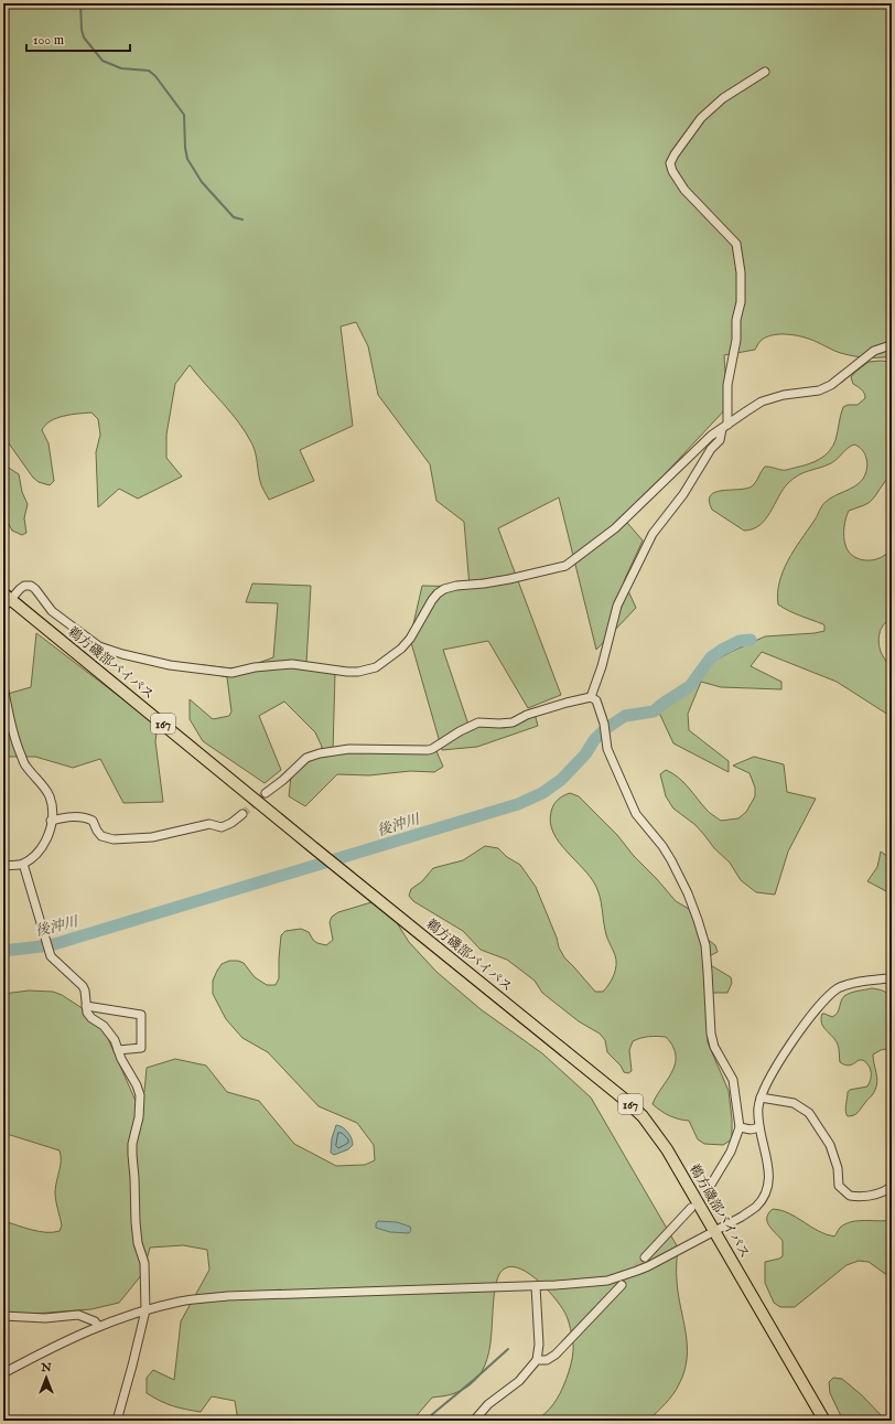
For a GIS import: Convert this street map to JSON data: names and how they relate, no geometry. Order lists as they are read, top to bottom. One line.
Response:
{"streets":{"highway":["鵜方磯部バイパス","167"]},"water":["後沖川"],"scale_bar":"100 m","north":"top"}
